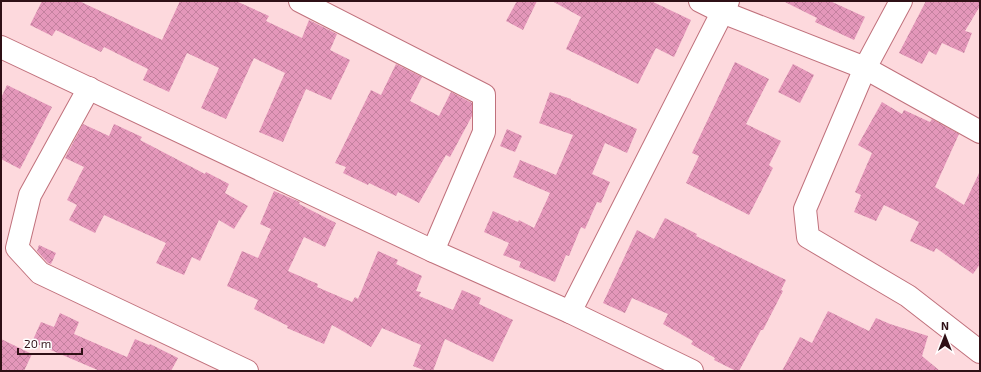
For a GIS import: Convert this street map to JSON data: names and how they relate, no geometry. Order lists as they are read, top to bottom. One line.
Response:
{"scale_bar":"20 m","north":"top"}
